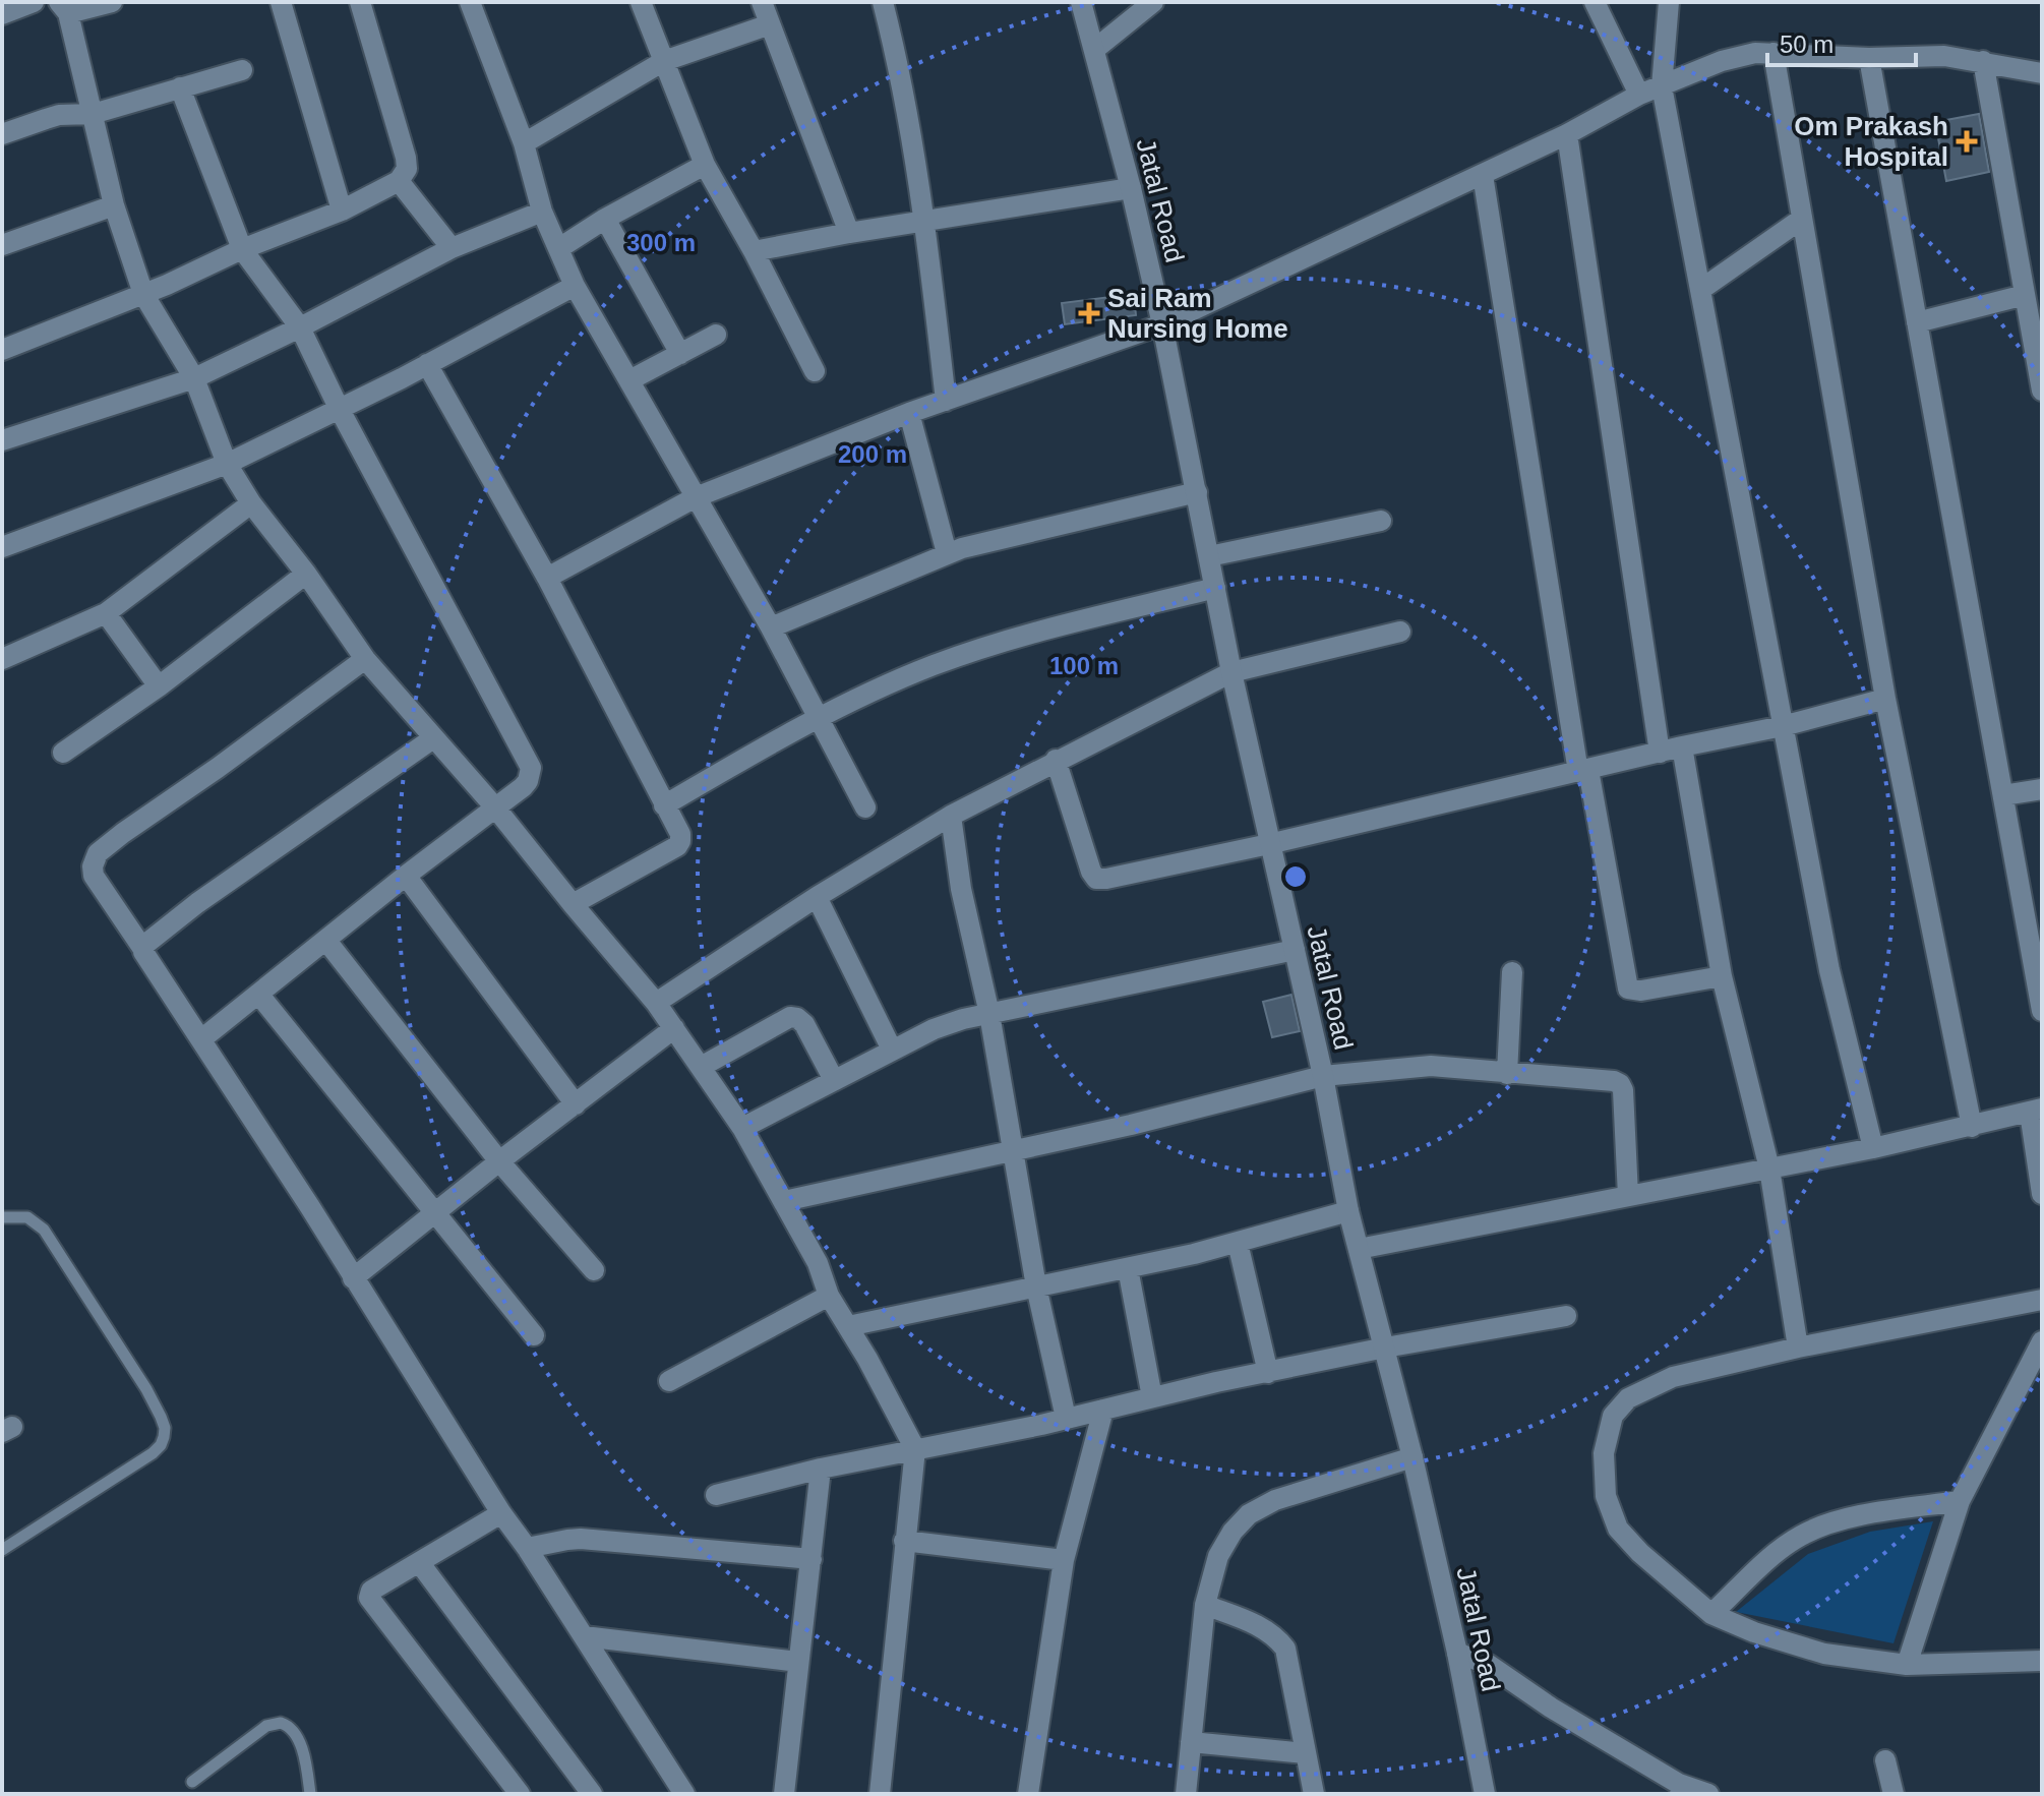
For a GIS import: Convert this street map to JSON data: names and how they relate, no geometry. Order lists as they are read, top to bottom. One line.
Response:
{"streets":{"street":["Jatal Road"]},"places":{"health":["Om Prakash Hospital","Sai Ram Nursing Home"]},"scale_bar":"50 m","rings":["300 m","200 m","100 m"]}
